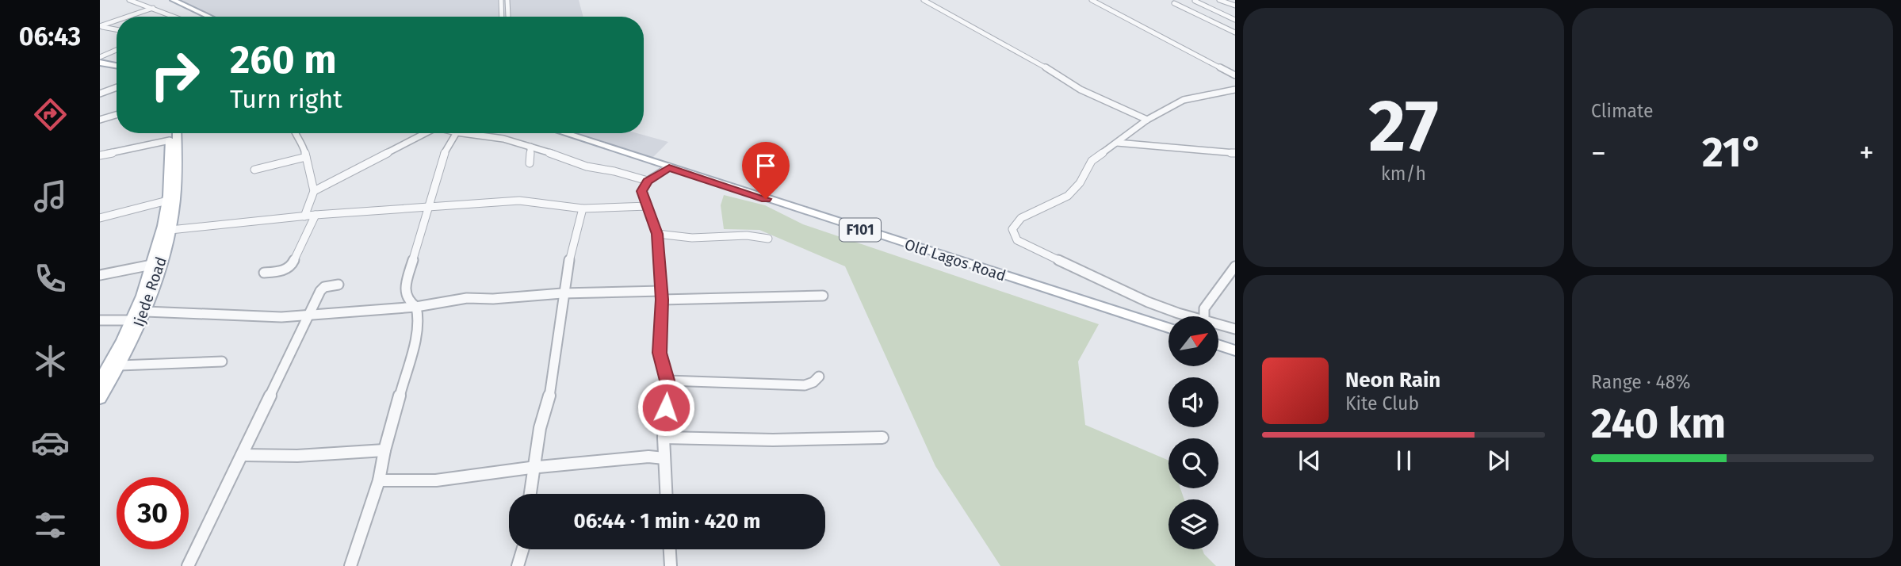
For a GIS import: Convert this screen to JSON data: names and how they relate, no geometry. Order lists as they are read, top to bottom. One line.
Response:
{"streets":{"main road":["F101","Old Lagos Road","Ijede Road"]},"north":"top right","page":{"tabs":"06:43","tile":[["27","km/h"],"Climate",["Range · 48%","240 km"]],"turn":["260 m","Turn right"],"heat":["−","21°","+"],"song":["Neon Rain","Kite Club"],"limit":"30","trip":"06:44 · 1 min · 420 m"}}
